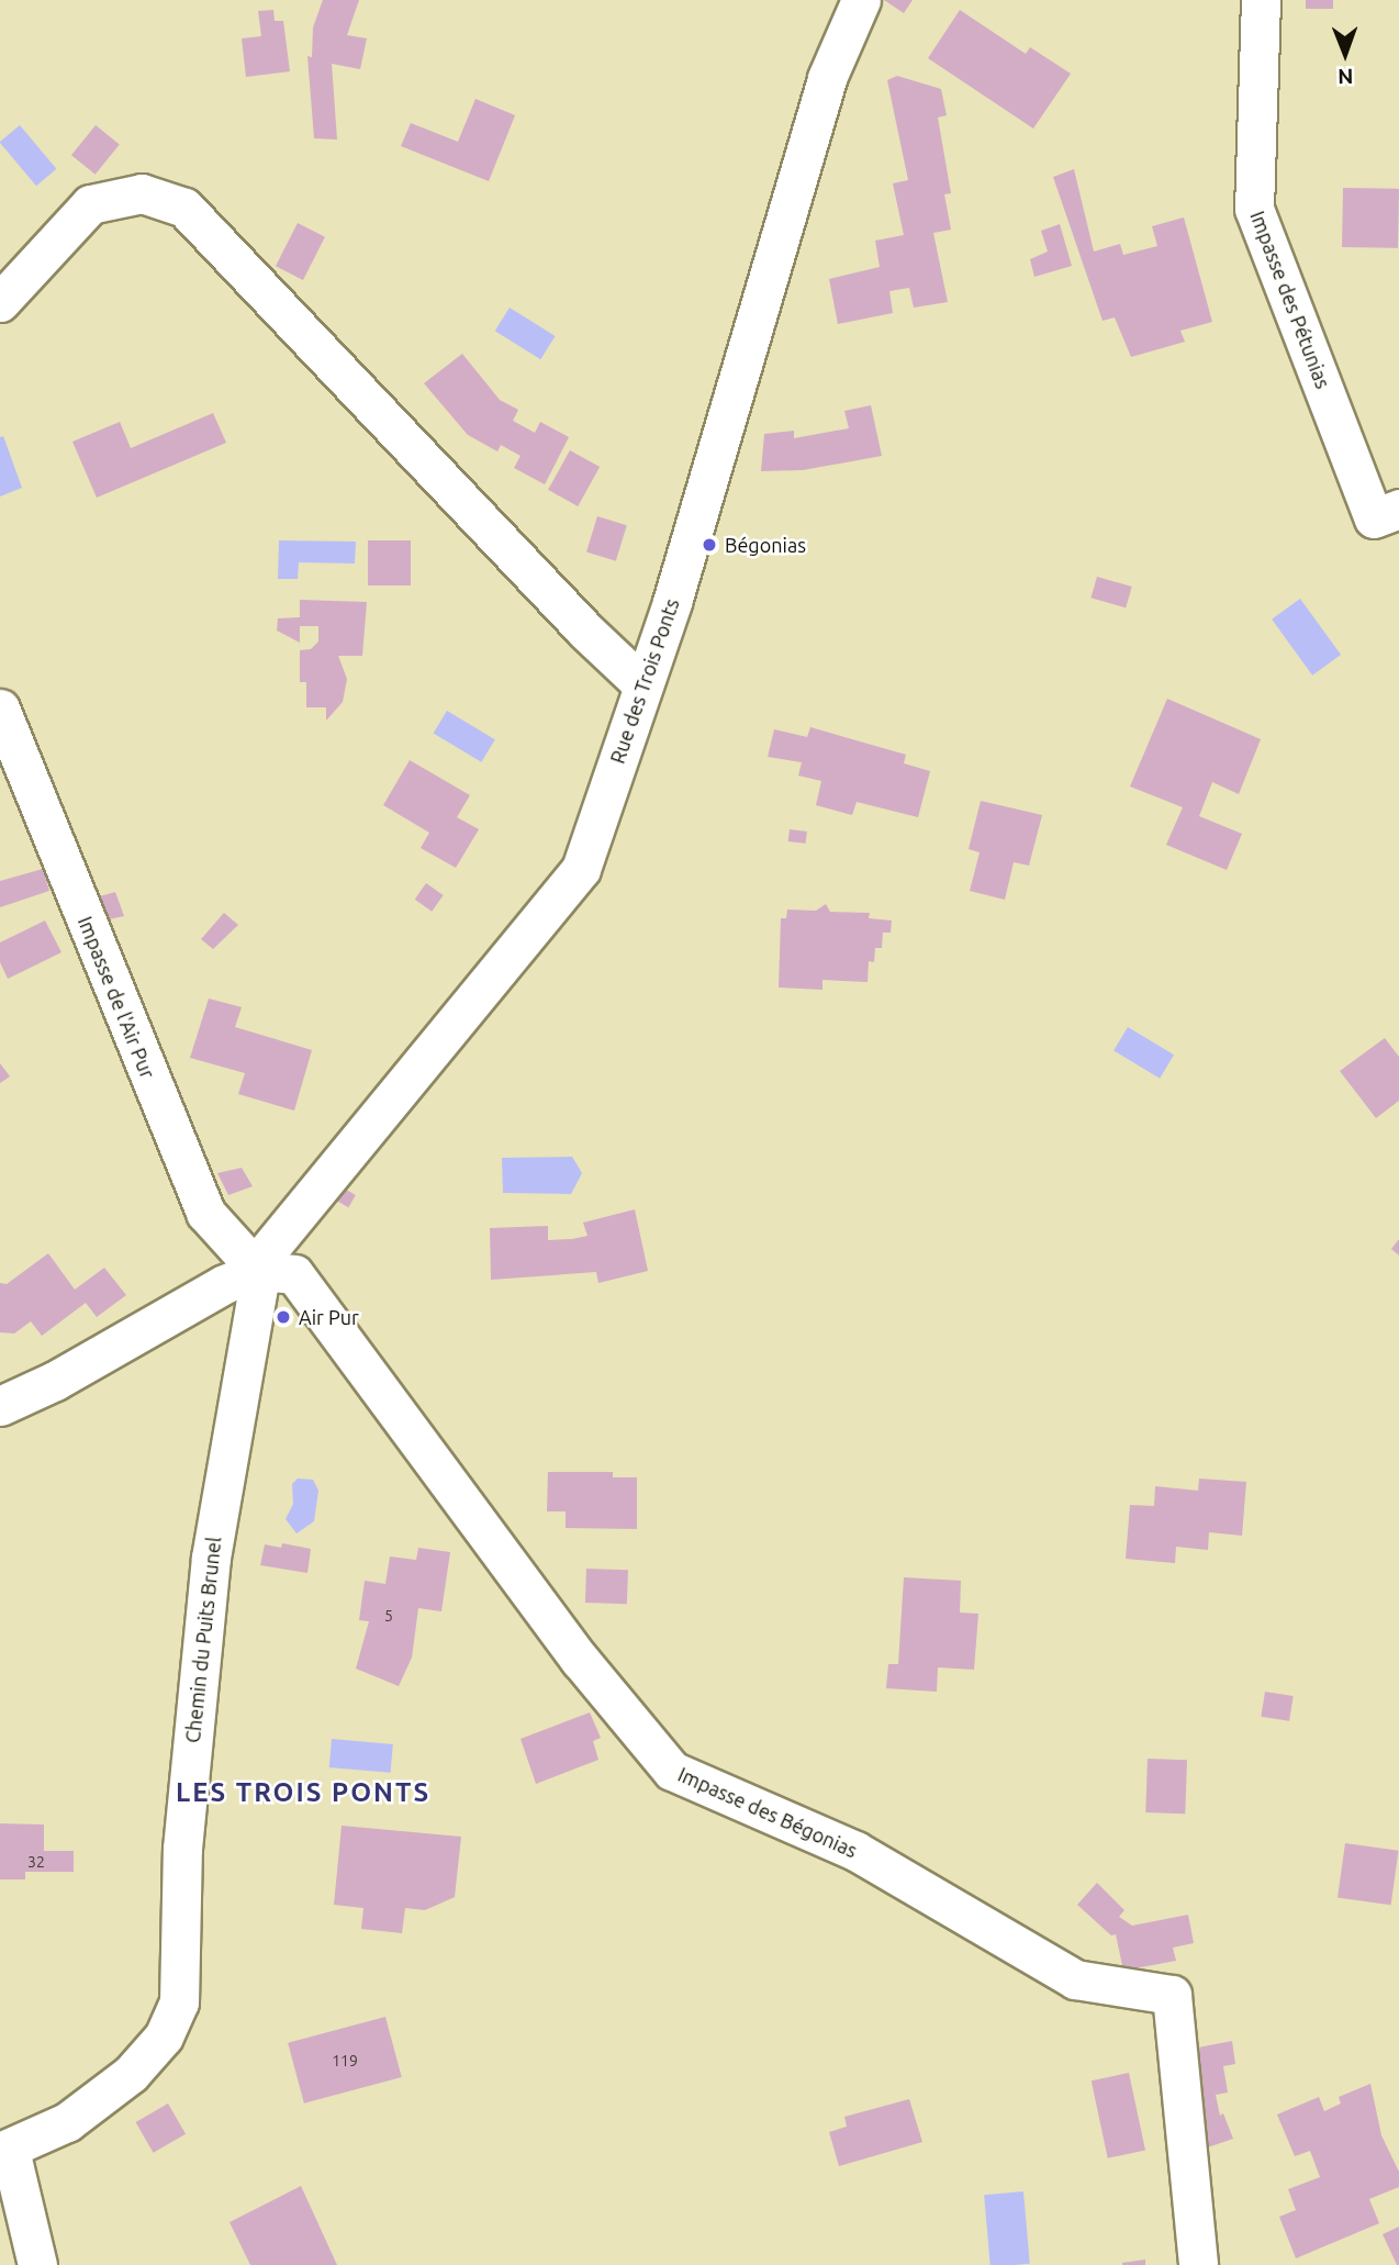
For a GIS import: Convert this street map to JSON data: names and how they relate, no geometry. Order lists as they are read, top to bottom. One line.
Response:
{"streets":{"street":["Impasse des Pétunias","Rue des Trois Ponts","Impasse de l'Air Pur","Chemin du Puits Brunel","Impasse des Bégonias"]},"crossings":[["Rue des Trois Ponts","Impasse de l'Air Pur"],["Rue des Trois Ponts","Chemin du Puits Brunel"],["Rue des Trois Ponts","Impasse des Bégonias"],["Impasse de l'Air Pur","Chemin du Puits Brunel"],["Impasse de l'Air Pur","Impasse des Bégonias"],["Chemin du Puits Brunel","Impasse des Bégonias"]],"districts":["LES TROIS PONTS"],"places":["Bégonias","Air Pur"],"house_numbers":["5","32","119"],"north":"bottom"}
